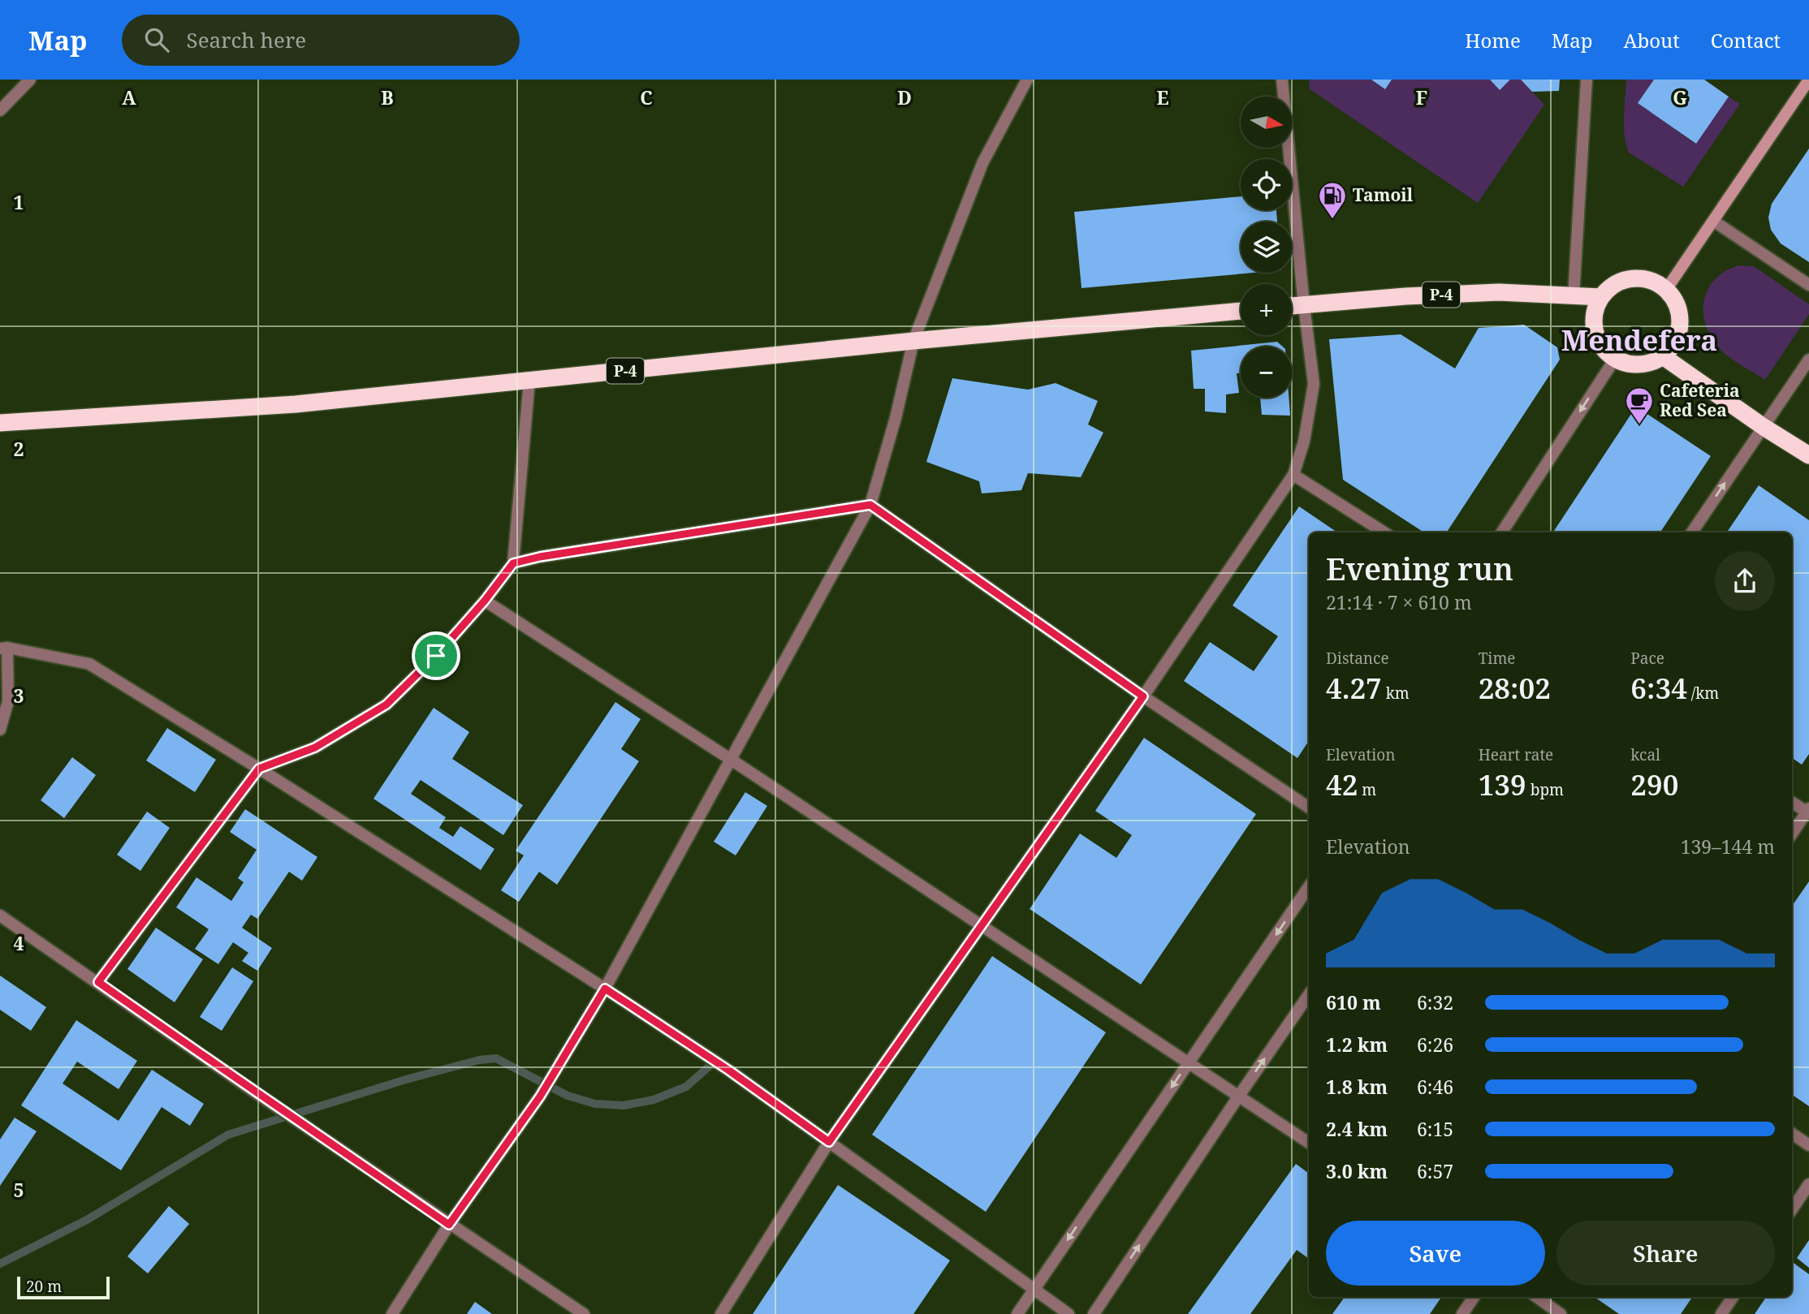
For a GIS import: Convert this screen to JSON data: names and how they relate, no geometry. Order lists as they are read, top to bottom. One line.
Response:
{"streets":{"highway":["P-4"]},"districts":["Mendefera"],"places":{"fuel station":["Tamoil"],"cafe":["Cafeteria Red Sea"]},"scale_bar":"20 m","north":"right","page":{"header":"Map","search":"Search here","nav":["Home","Map","About","Contact"],"map_buttons":["+","−"],"heading":["Evening run","21:14 · 7 × 610 m"],"stats":[["Distance","4.27 km"],["Time","28:02"],["Pace","6:34 /km"],["Elevation","42 m"],["Heart rate","139 bpm"],["kcal","290"]],"chart":["Elevation","139–144 m"],"list":[{"name":"610 m","note":"6:32"},{"name":"1.2 km","note":"6:26"},{"name":"1.8 km","note":"6:46"},{"name":"2.4 km","note":"6:15"},{"name":"3.0 km","note":"6:57"}],"buttons":["Save","Share"],"scale":"20 m"},"grid":{"columns":["A","B","C","D","E","F","G"],"rows":["1","2","3","4","5"]}}
